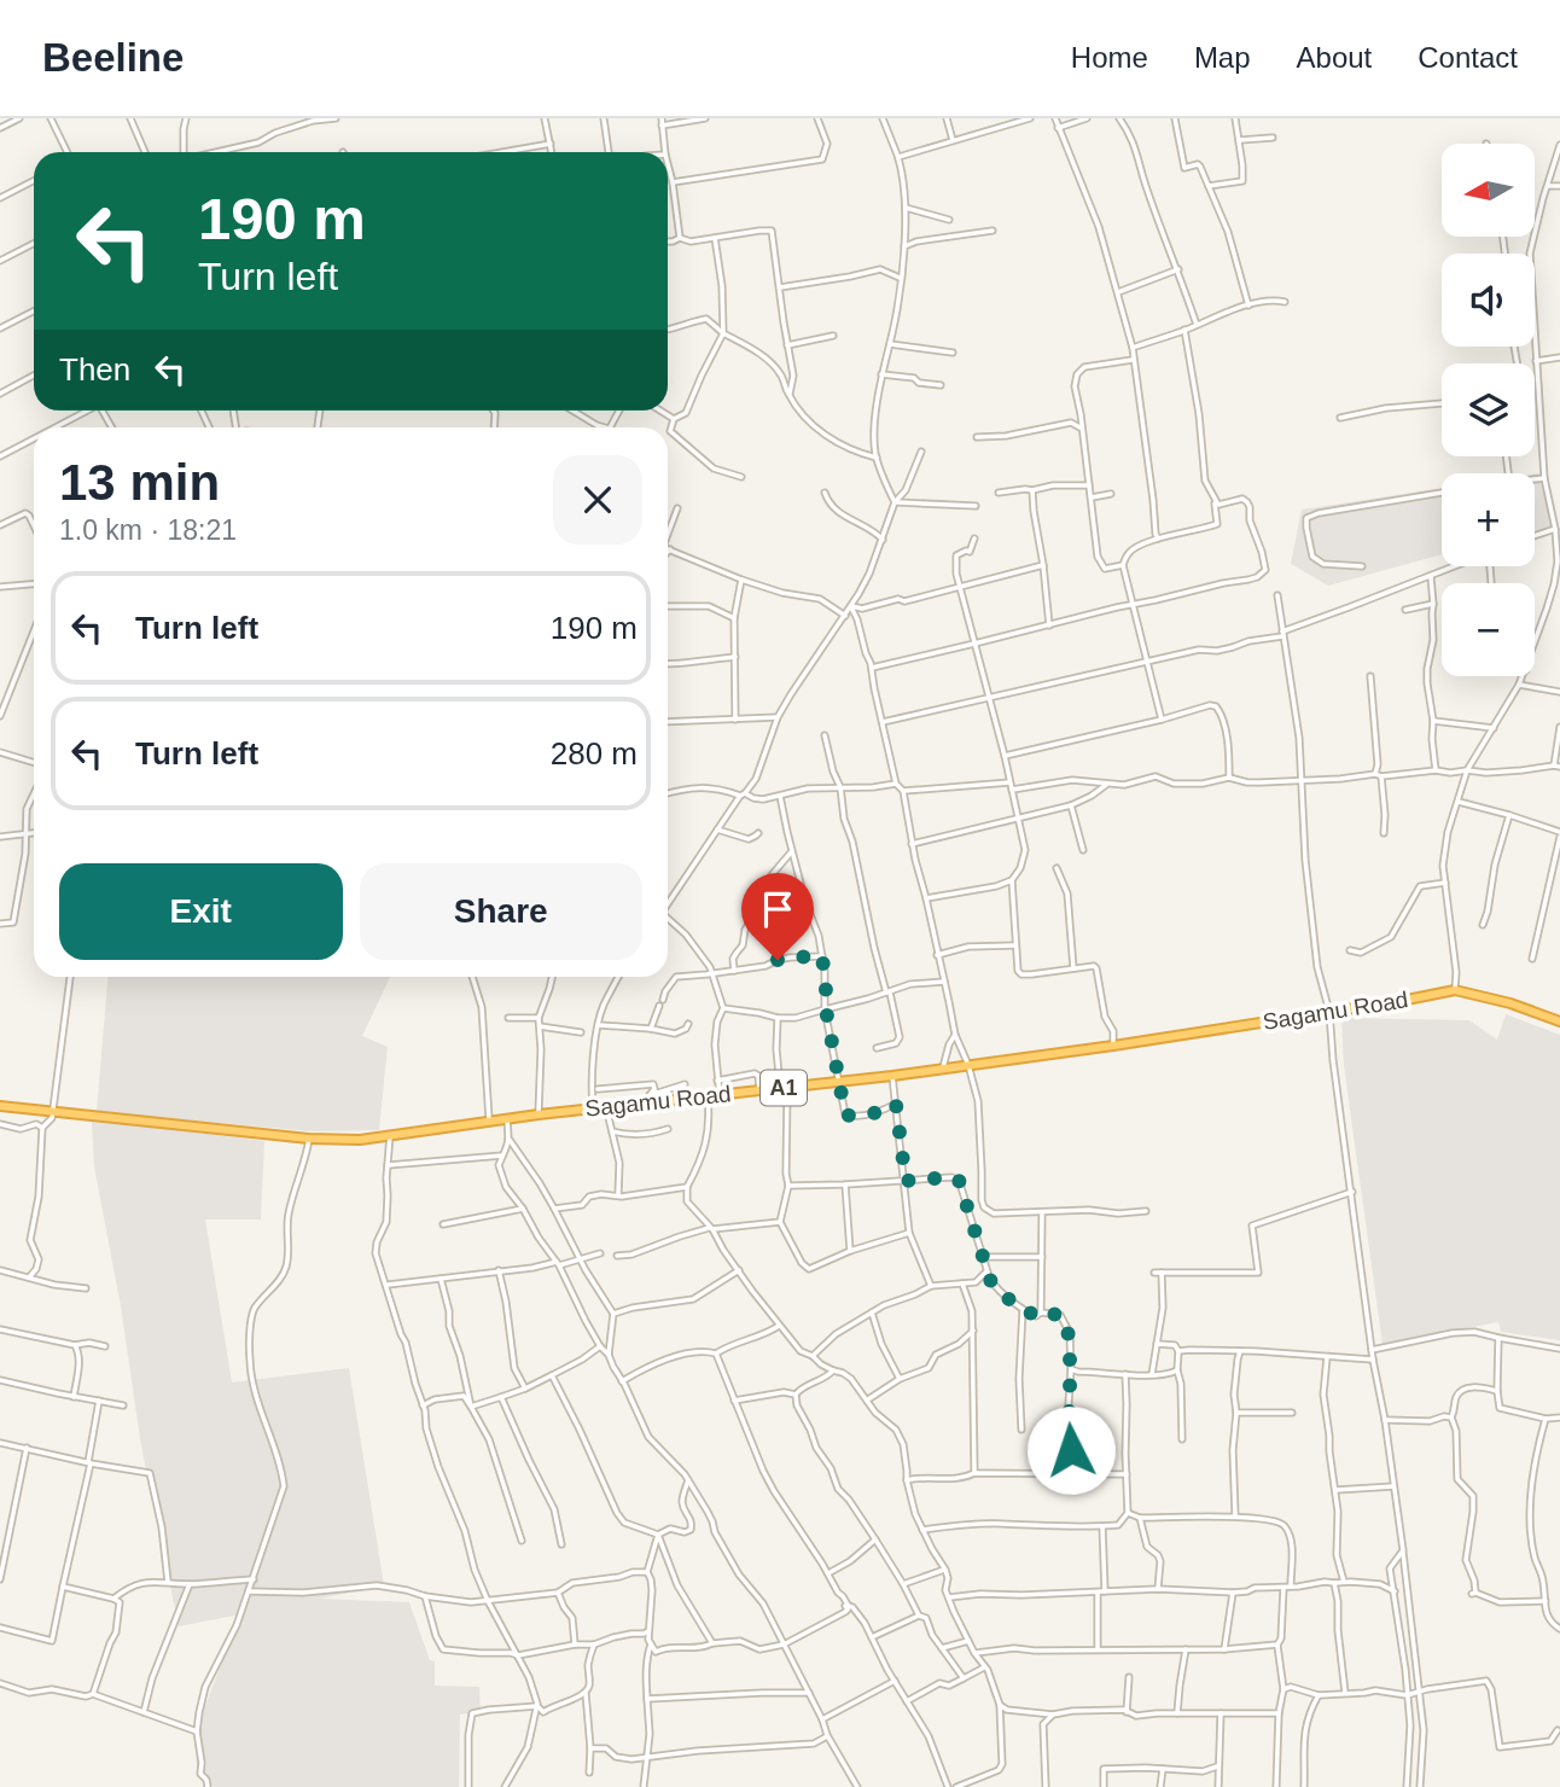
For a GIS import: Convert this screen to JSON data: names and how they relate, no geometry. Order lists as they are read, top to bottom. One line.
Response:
{"streets":{"highway":["Sagamu Road","A1"]},"north":"left","page":{"header":"Beeline","nav":["Home","Map","About","Contact"],"map_buttons":["+","−"],"turn":["190 m","Turn left"],"then":"Then","heading":["13 min","1.0 km · 18:21"],"list":[{"name":"Turn left","value":"190 m"},{"name":"Turn left","value":"280 m"}],"buttons":["Exit","Share"]}}
